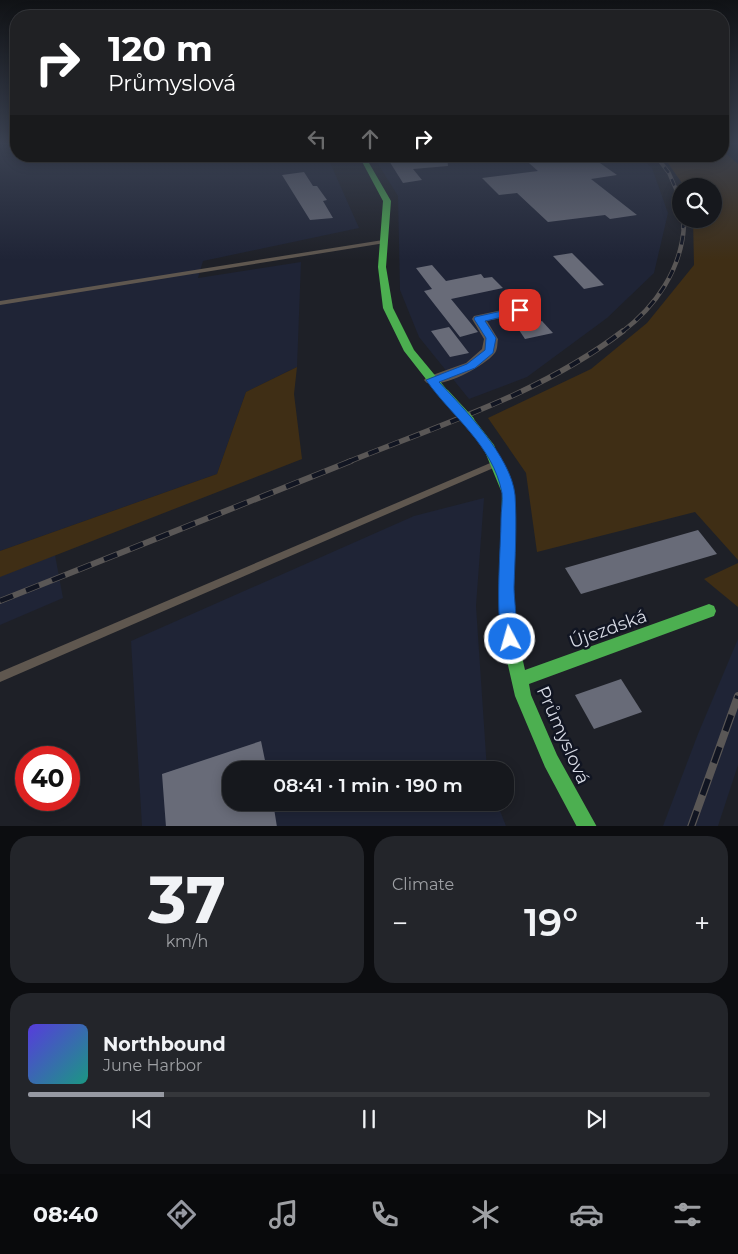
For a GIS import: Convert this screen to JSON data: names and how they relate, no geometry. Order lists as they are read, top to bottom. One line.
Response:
{"streets":{"street":["Újezdská","Průmyslová"]},"crossings":[["Újezdská","Průmyslová"]],"page":{"turn":["120 m","Průmyslová"],"limit":"40","trip":"08:41 · 1 min · 190 m","tile":[["37","km/h"],"Climate"],"heat":["−","19°","+"],"song":["Northbound","June Harbor"],"tabs":"08:40"}}
